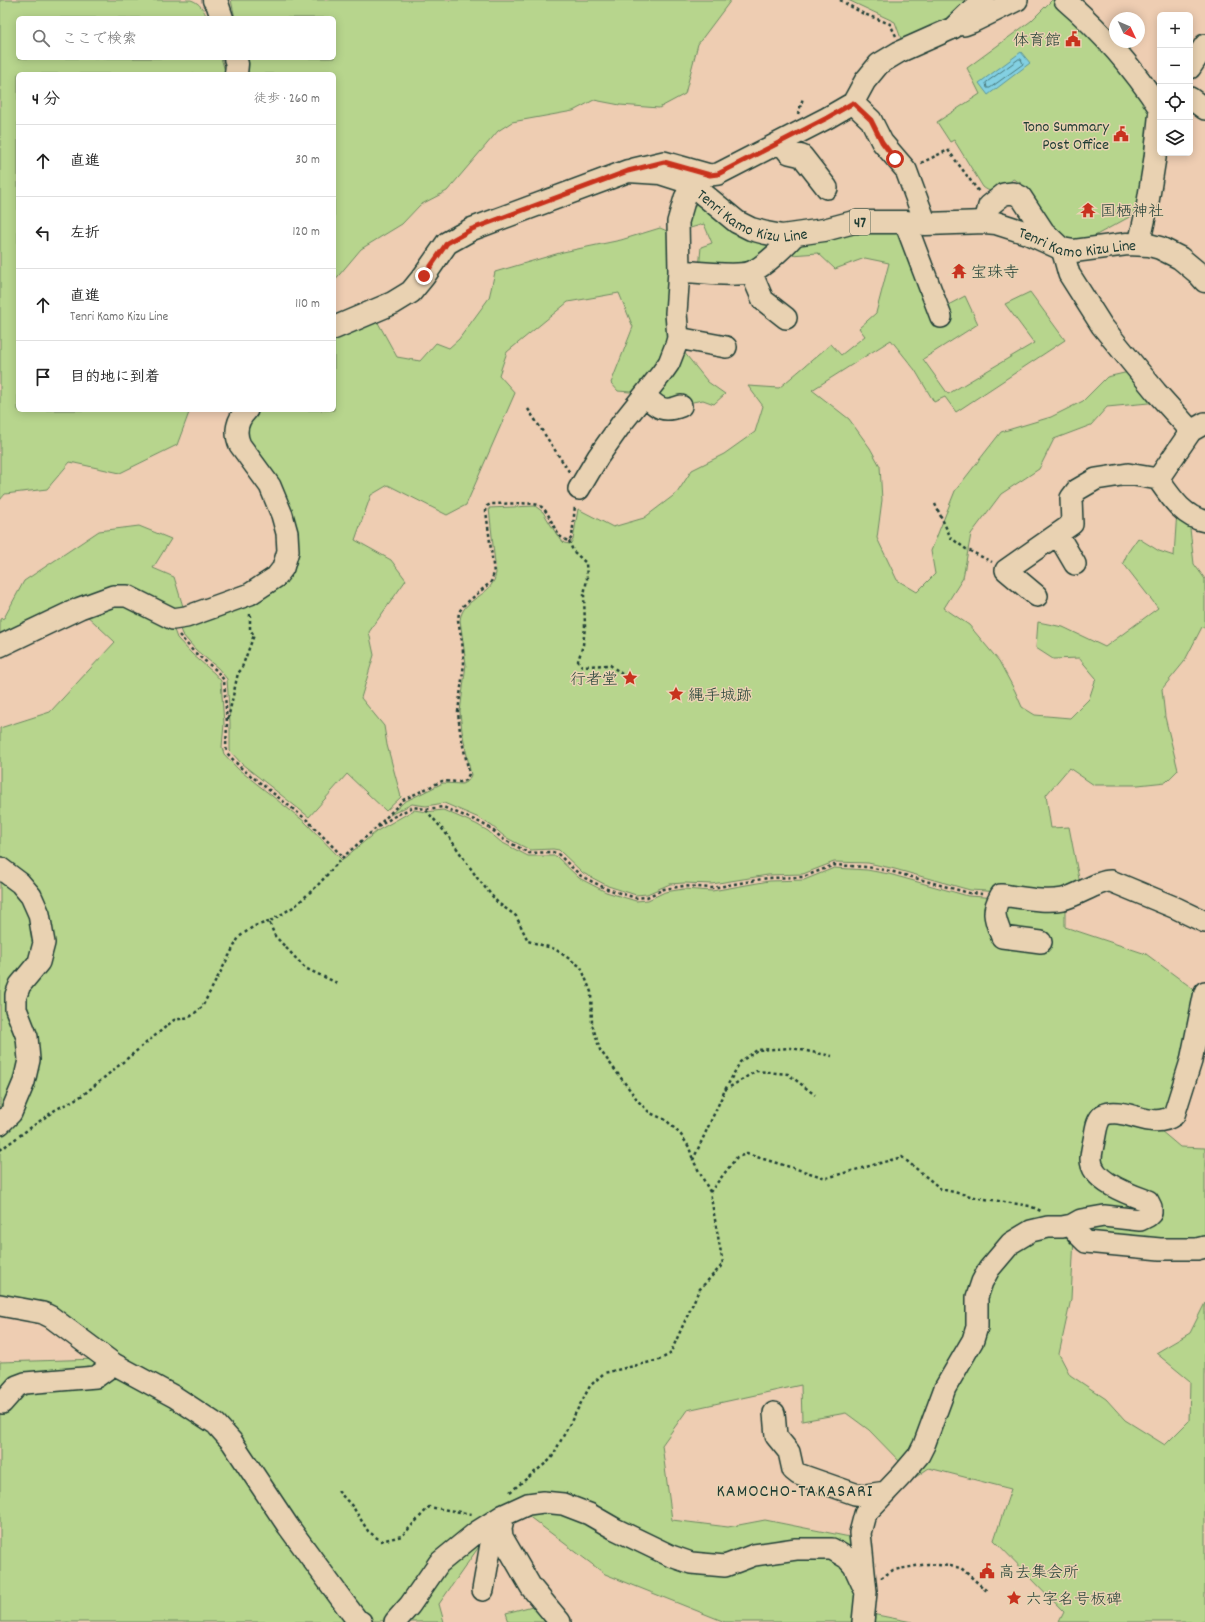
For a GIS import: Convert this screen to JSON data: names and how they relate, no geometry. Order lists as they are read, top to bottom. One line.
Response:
{"streets":{"main road":["Tenri Kamo Kizu Line","47"]},"districts":["KAMOCHO-TAKASARI"],"places":{"public building":["体育館","Tono Summary Post Office","高去集会所"],"temple":["国栖神社","宝珠寺"],"place":["行者堂","縄手城跡","六字名号板碑"]},"north":"bottom right","page":{"map_buttons":["+","−"],"search":"ここで検索","heading":["4 分","徒歩 · 260 m"],"list":[["直進","30 m"],["左折","120 m"],["直進","Tenri Kamo Kizu Line","110 m"],"目的地に到着"]}}
